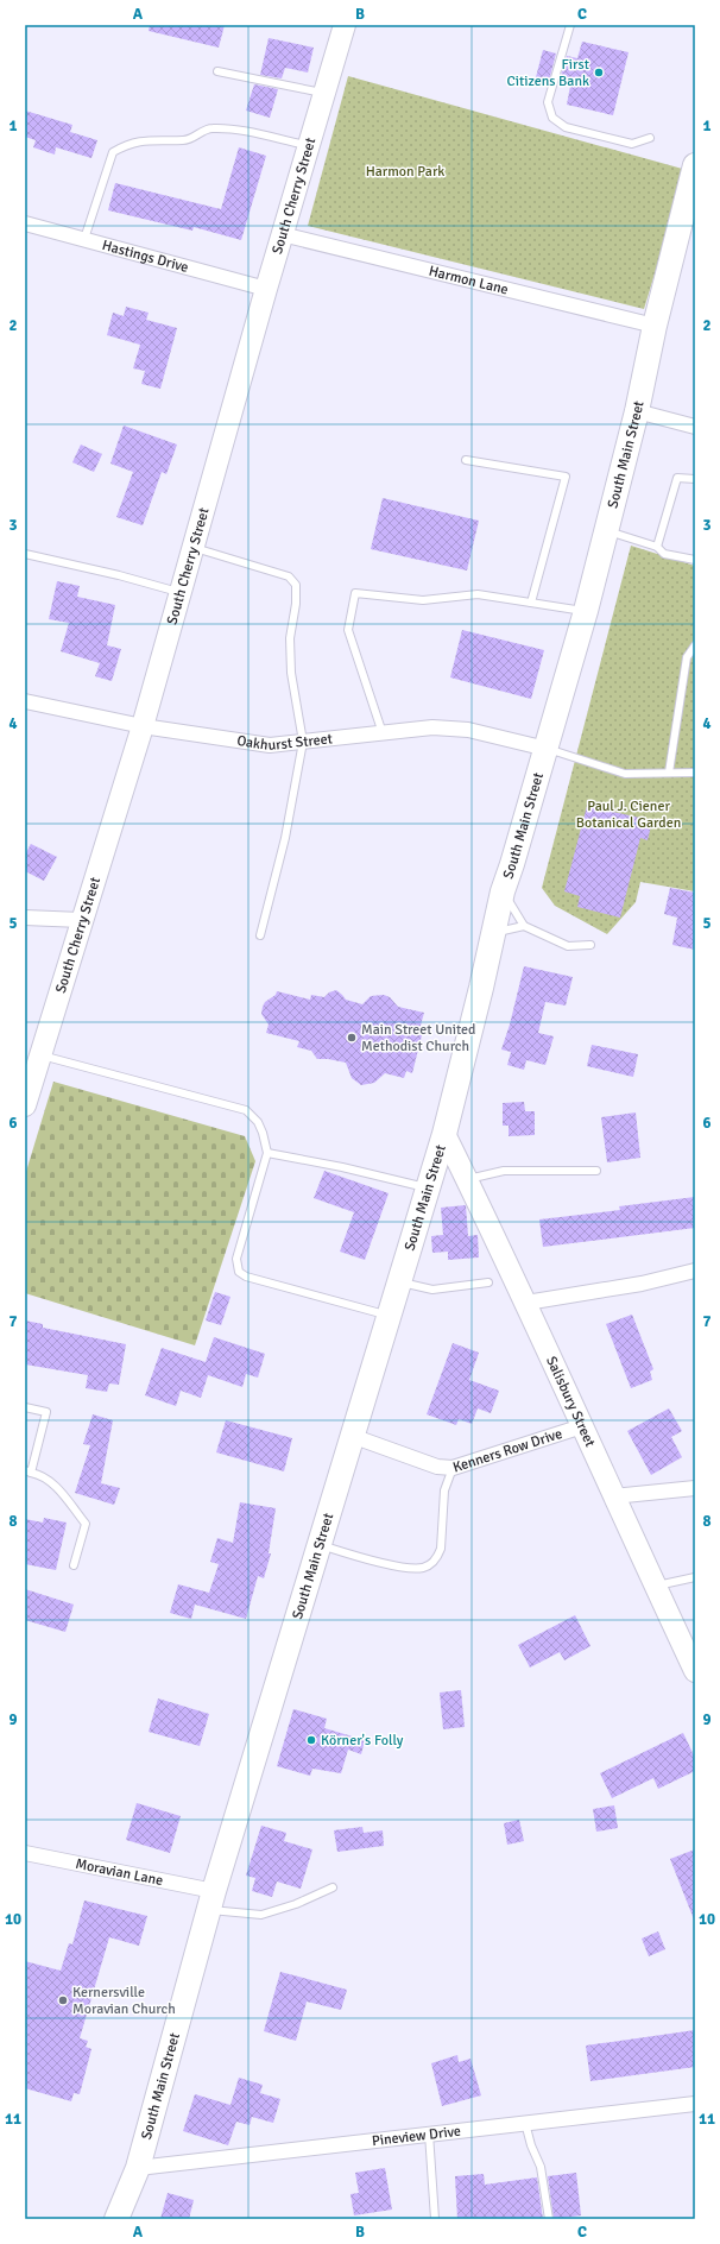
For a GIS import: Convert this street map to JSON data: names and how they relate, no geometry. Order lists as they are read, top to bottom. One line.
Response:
{"streets":{"main road":["South Cherry Street","South Main Street","Salisbury Street"],"street":["Hastings Drive","Harmon Lane","Oakhurst Street","Kenners Row Drive","Moravian Lane","Pineview Drive"]},"crossings":[["South Cherry Street","Hastings Drive"],["South Cherry Street","Harmon Lane"],["South Cherry Street","Oakhurst Street"],["Harmon Lane","South Main Street"],["South Main Street","Oakhurst Street"],["South Main Street","Salisbury Street"],["South Main Street","Kenners Row Drive"],["South Main Street","Moravian Lane"],["South Main Street","Pineview Drive"],["Salisbury Street","Kenners Row Drive"]],"parks":["Harmon Park","Paul J. Ciener Botanical Garden"],"places":["First Citizens Bank","Main Street United Methodist Church","Körner's Folly","Kernersville Moravian Church"],"grid":{"columns":["A","B","C"],"rows":["1","2","3","4","5","6","7","8","9","10","11"]}}
